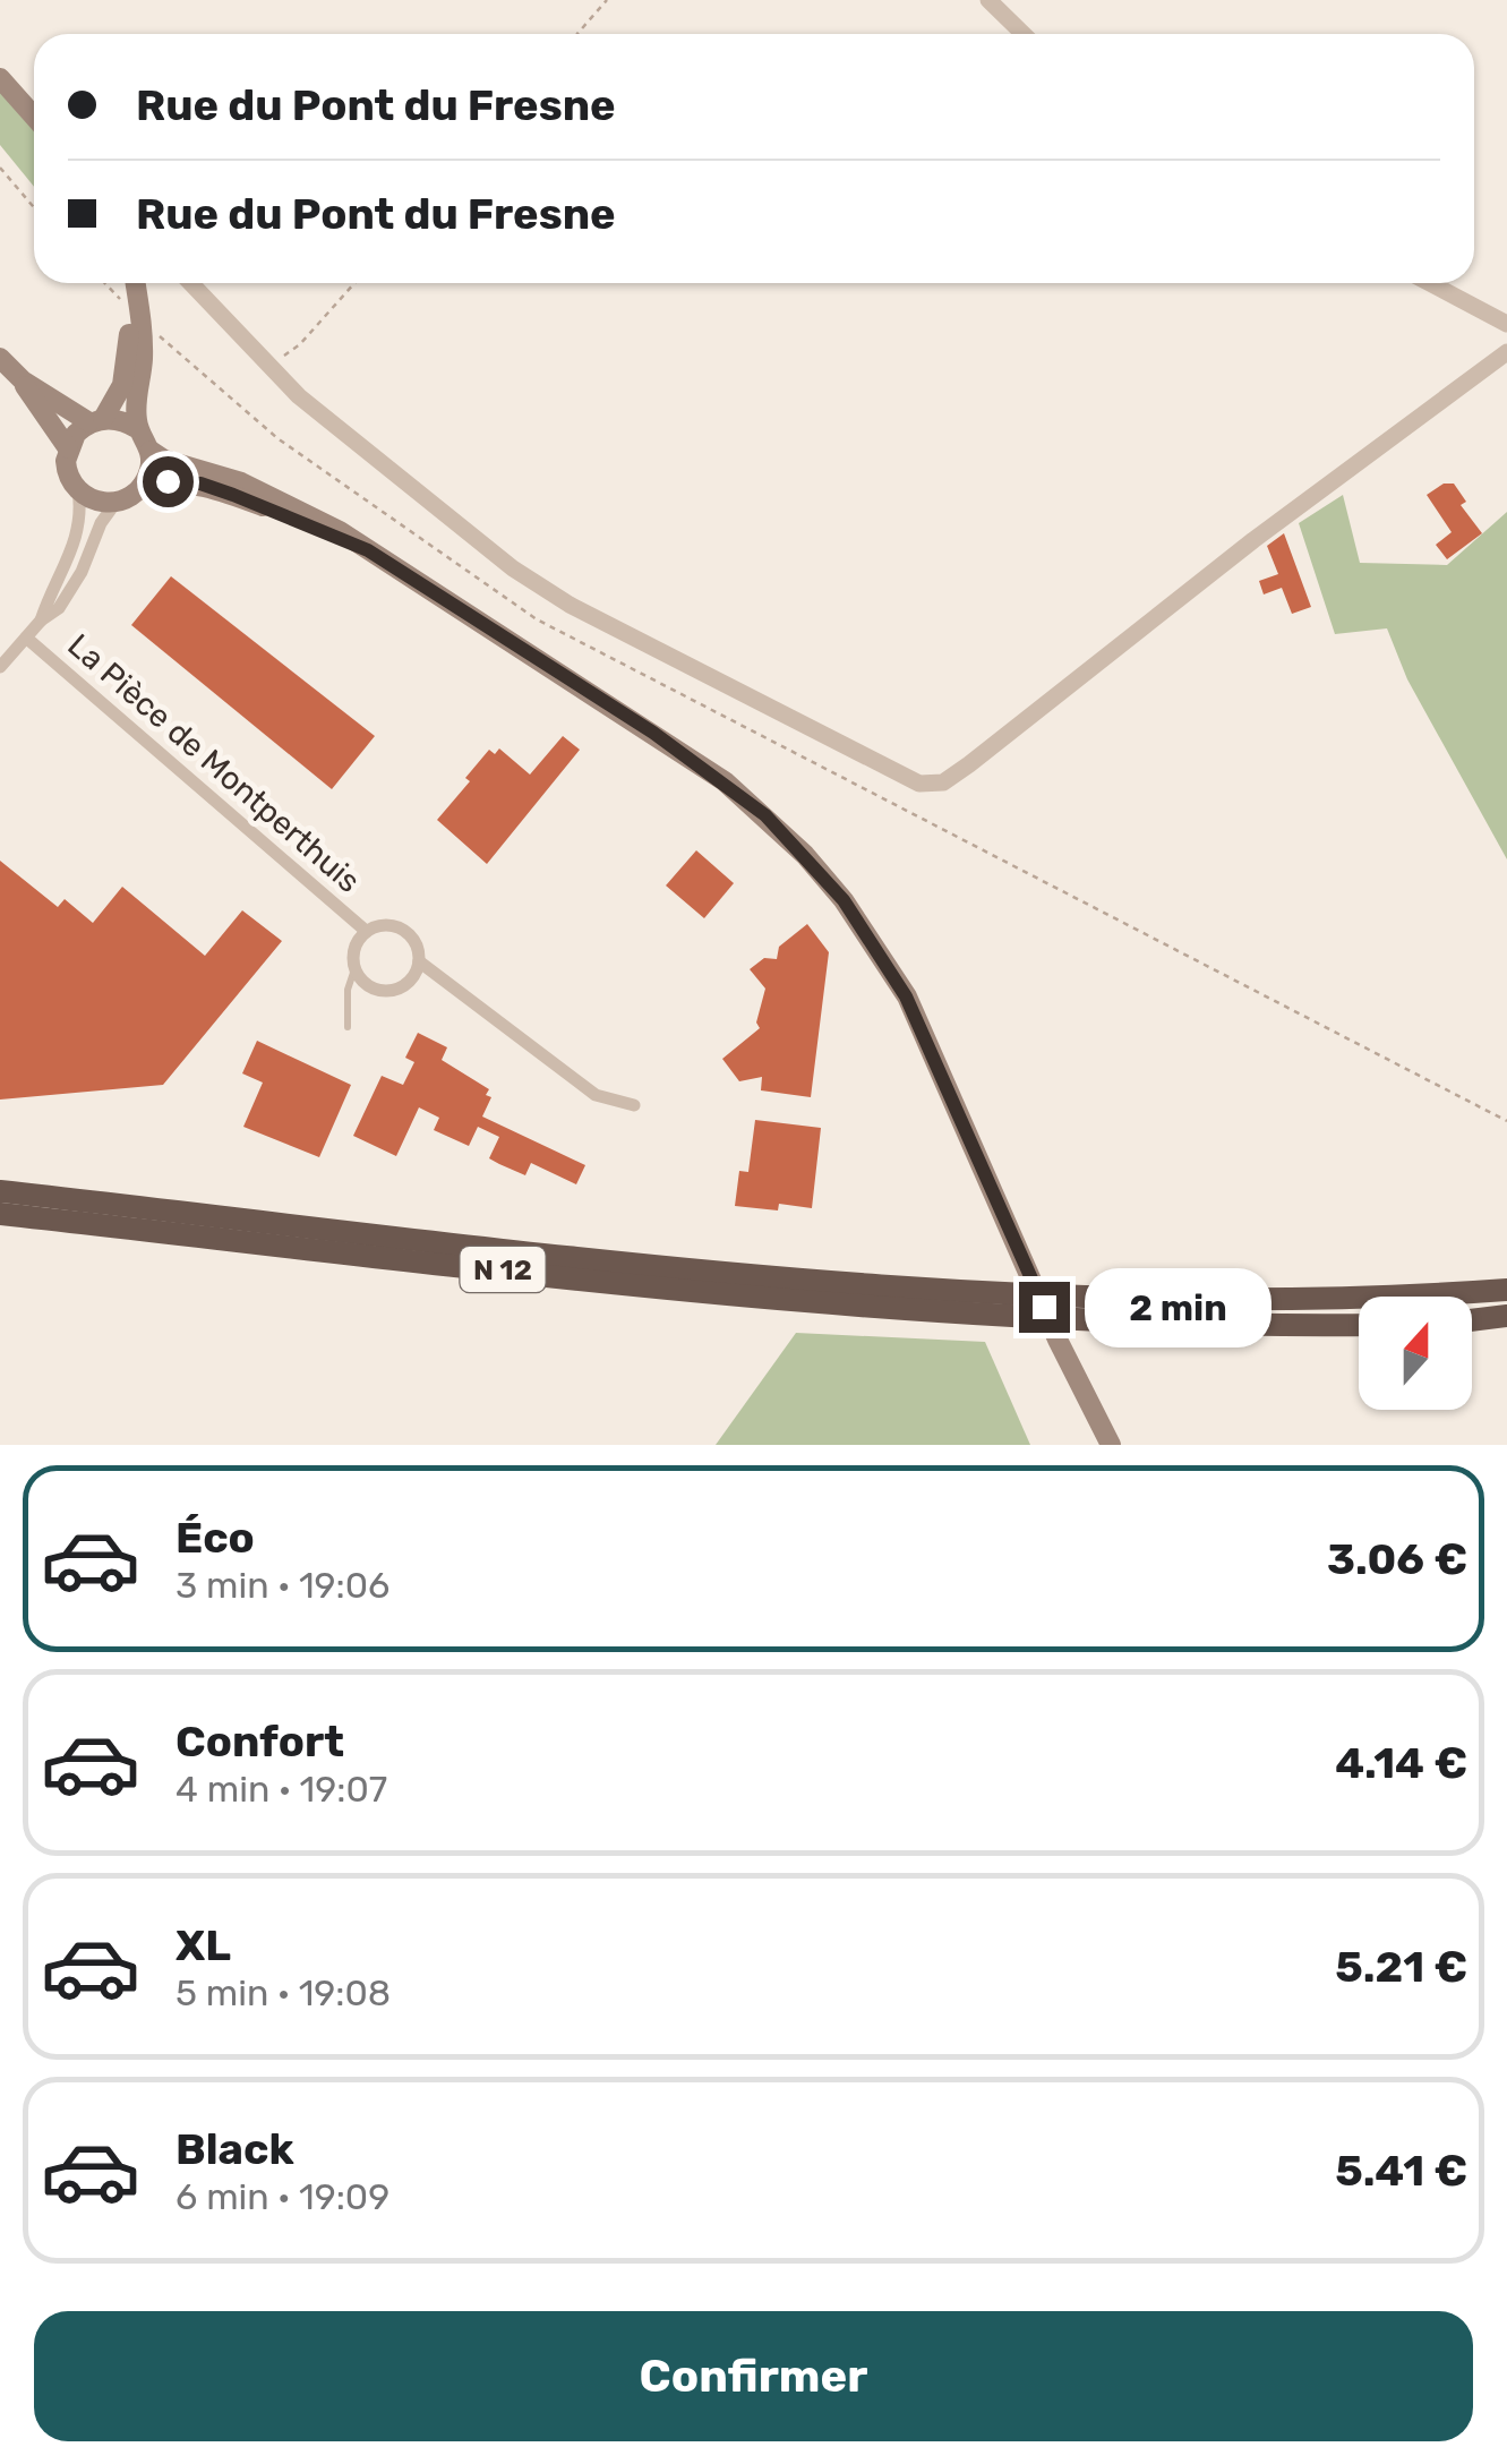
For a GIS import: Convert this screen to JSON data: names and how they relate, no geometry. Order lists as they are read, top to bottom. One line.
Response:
{"streets":{"highway":["N 12"],"street":["La Pièce de Montperthuis"]},"north":"top","page":{"banner":["Rue du Pont du Fresne","Rue du Pont du Fresne"],"bubble":"2 min","list":[{"name":"Éco","note":"3 min · 19:06","value":"3.06 €"},{"name":"Confort","note":"4 min · 19:07","value":"4.14 €"},{"name":"XL","note":"5 min · 19:08","value":"5.21 €"},{"name":"Black","note":"6 min · 19:09","value":"5.41 €"}],"buttons":"Confirmer"}}
